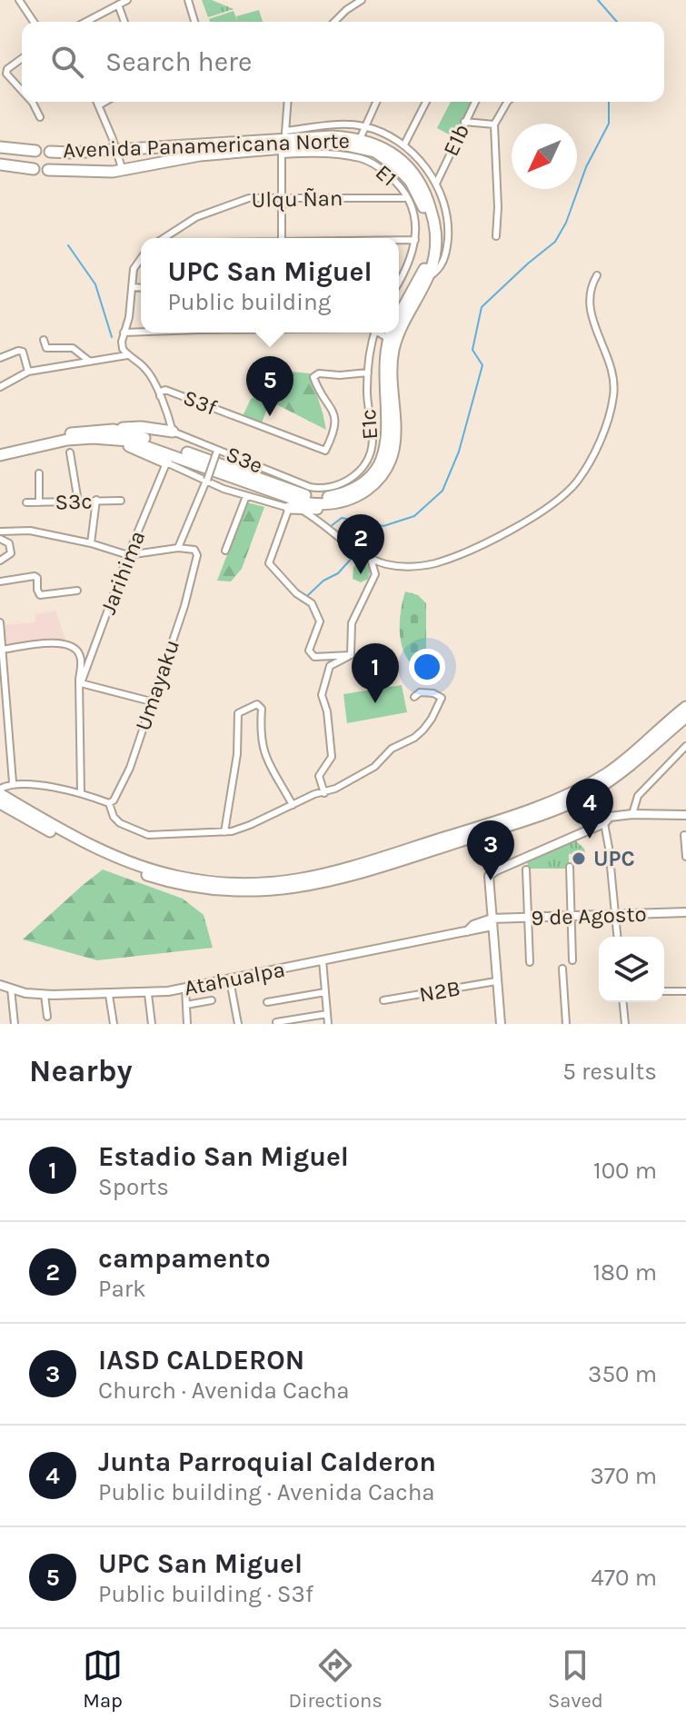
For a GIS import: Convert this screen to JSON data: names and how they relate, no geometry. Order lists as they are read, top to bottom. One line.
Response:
{"streets":{"highway":["Avenida Panamericana Norte"],"street":["E1b","E1","Ulqu Ñan","S3f","E1c","S3e","S3c","Jarihima","Umayaku","9 de Agosto","Atahualpa","N2B"]},"crossings":[["Avenida Panamericana Norte","E1"],["E1","Ulqu Ñan"],["S3f","E1c"],["E1c","S3e"],["9 de Agosto","Atahualpa"]],"places":["UPC"],"north":"bottom left","page":{"search":"Search here","popup":["UPC San Miguel","Public building"],"pins":["5","2","1","4","3"],"heading":["Nearby","5 results"],"list":[{"mark":"1","name":"Estadio San Miguel","note":"Sports","value":"100 m"},{"mark":"2","name":"campamento","note":"Park","value":"180 m"},{"mark":"3","name":"IASD CALDERON","note":"Church · Avenida Cacha","value":"350 m"},{"mark":"4","name":"Junta Parroquial Calderon","note":"Public building · Avenida Cacha","value":"370 m"},{"mark":"5","name":"UPC San Miguel","note":"Public building · S3f","value":"470 m"}],"nav":["Map","Directions","Saved"]}}
